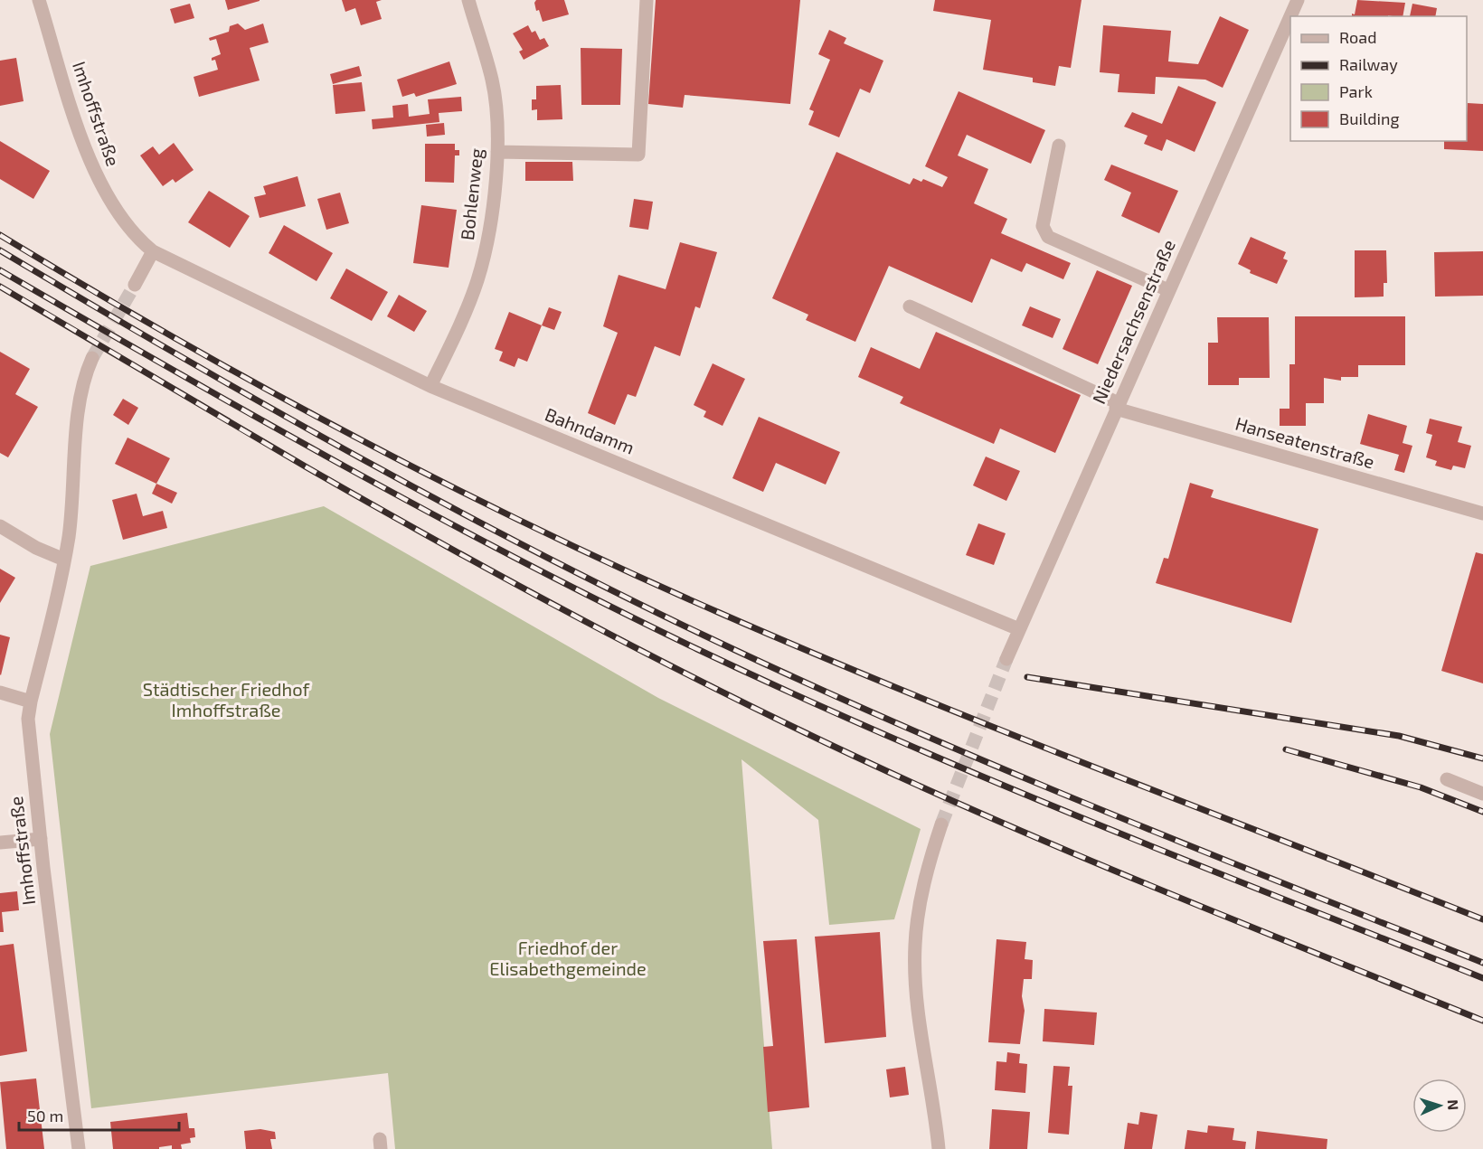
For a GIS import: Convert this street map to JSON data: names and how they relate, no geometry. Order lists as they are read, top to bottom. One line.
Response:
{"streets":{"street":["Imhoffstraße","Bohlenweg","Niedersachsenstraße","Bahndamm","Hanseatenstraße"]},"crossings":[["Imhoffstraße","Bahndamm"],["Bohlenweg","Bahndamm"],["Niedersachsenstraße","Bahndamm"],["Niedersachsenstraße","Hanseatenstraße"]],"parks":["Städtischer Friedhof Imhoffstraße","Friedhof der Elisabethgemeinde"],"legend":["Road","Railway","Park","Building"],"scale_bar":"50 m","north":"right"}
